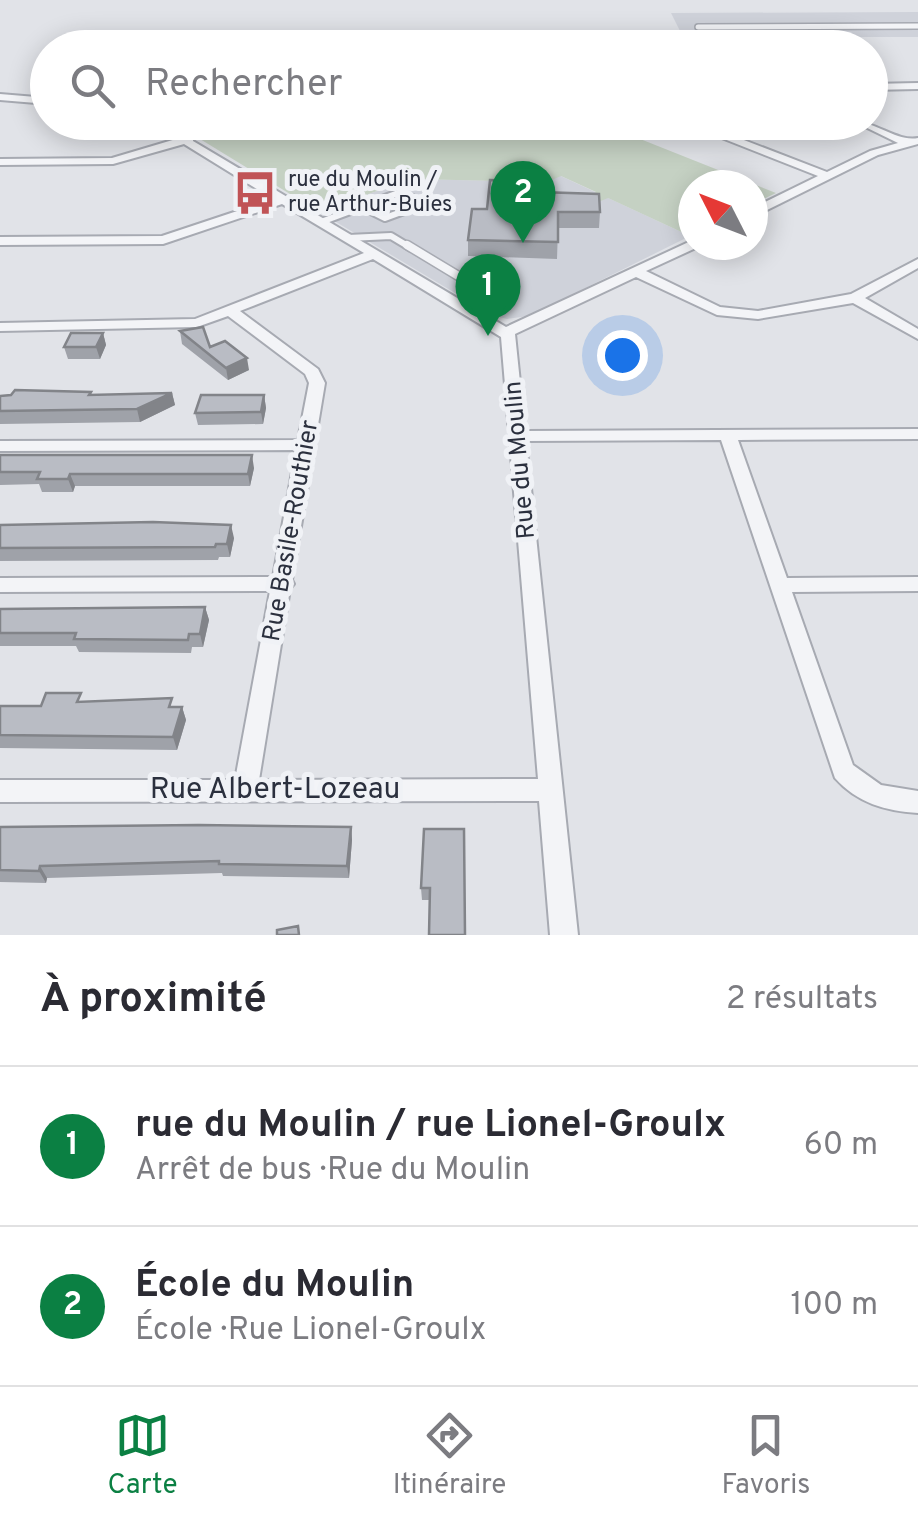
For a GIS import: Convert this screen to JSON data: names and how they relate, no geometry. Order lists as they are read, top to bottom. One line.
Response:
{"streets":{"street":["Rue du Moulin","Rue Basile-Routhier","Rue Albert-Lozeau"]},"crossings":[["Rue du Moulin","Rue Albert-Lozeau"],["Rue Basile-Routhier","Rue Albert-Lozeau"]],"places":{"bus stop":["rue du Moulin / rue Arthur-Buies"]},"north":"top left","page":{"search":"Rechercher","pins":["2","1"],"heading":["À proximité","2 résultats"],"list":[{"mark":"1","name":"rue du Moulin / rue Lionel-Groulx","note":"Arrêt de bus · Rue du Moulin","value":"60 m"},{"mark":"2","name":"École du Moulin","note":"École · Rue Lionel-Groulx","value":"100 m"}],"nav":["Carte","Itinéraire","Favoris"]}}
